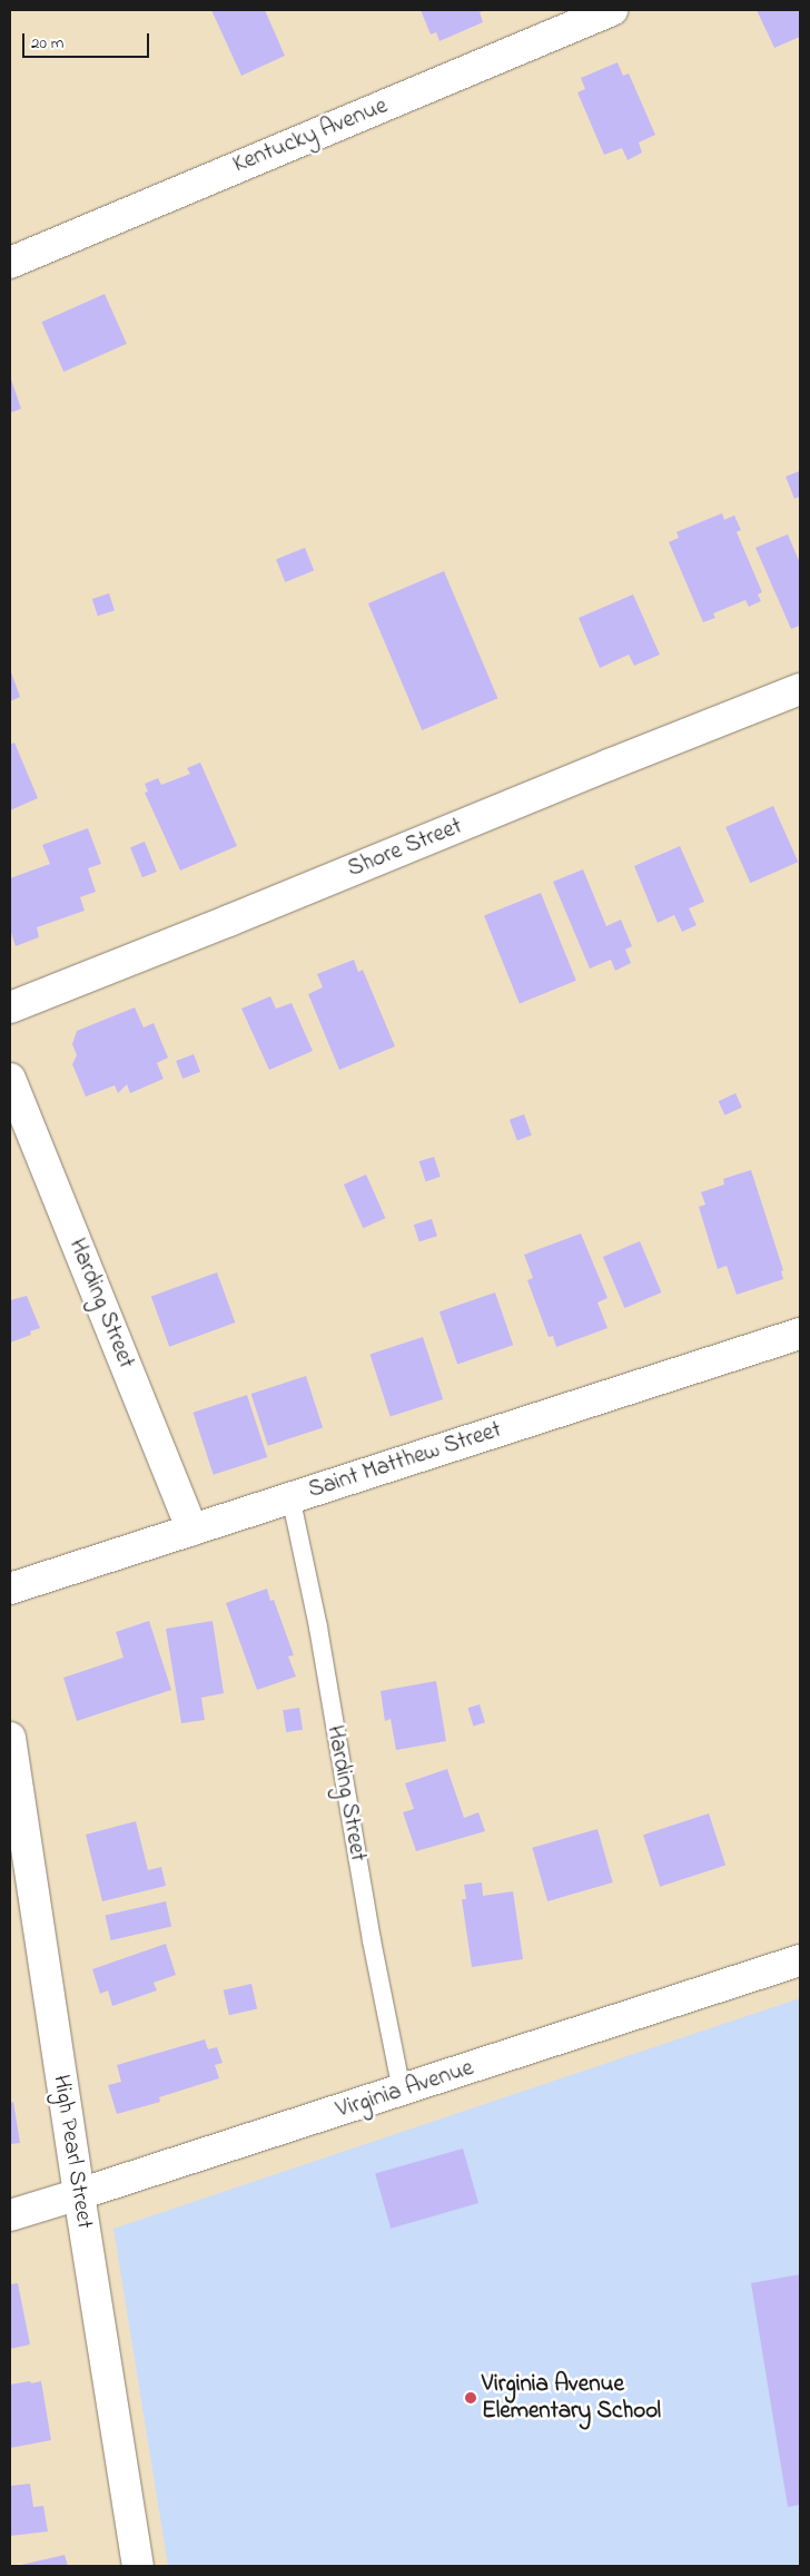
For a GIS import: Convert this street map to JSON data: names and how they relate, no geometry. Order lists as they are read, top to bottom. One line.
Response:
{"streets":{"street":["Kentucky Avenue","Shore Street","Harding Street","Saint Matthew Street","Virginia Avenue","High Pearl Street"]},"crossings":[["Harding Street","Saint Matthew Street"],["Harding Street","Virginia Avenue"],["Virginia Avenue","High Pearl Street"]],"places":["Virginia Avenue Elementary School"],"scale_bar":"20 m"}
